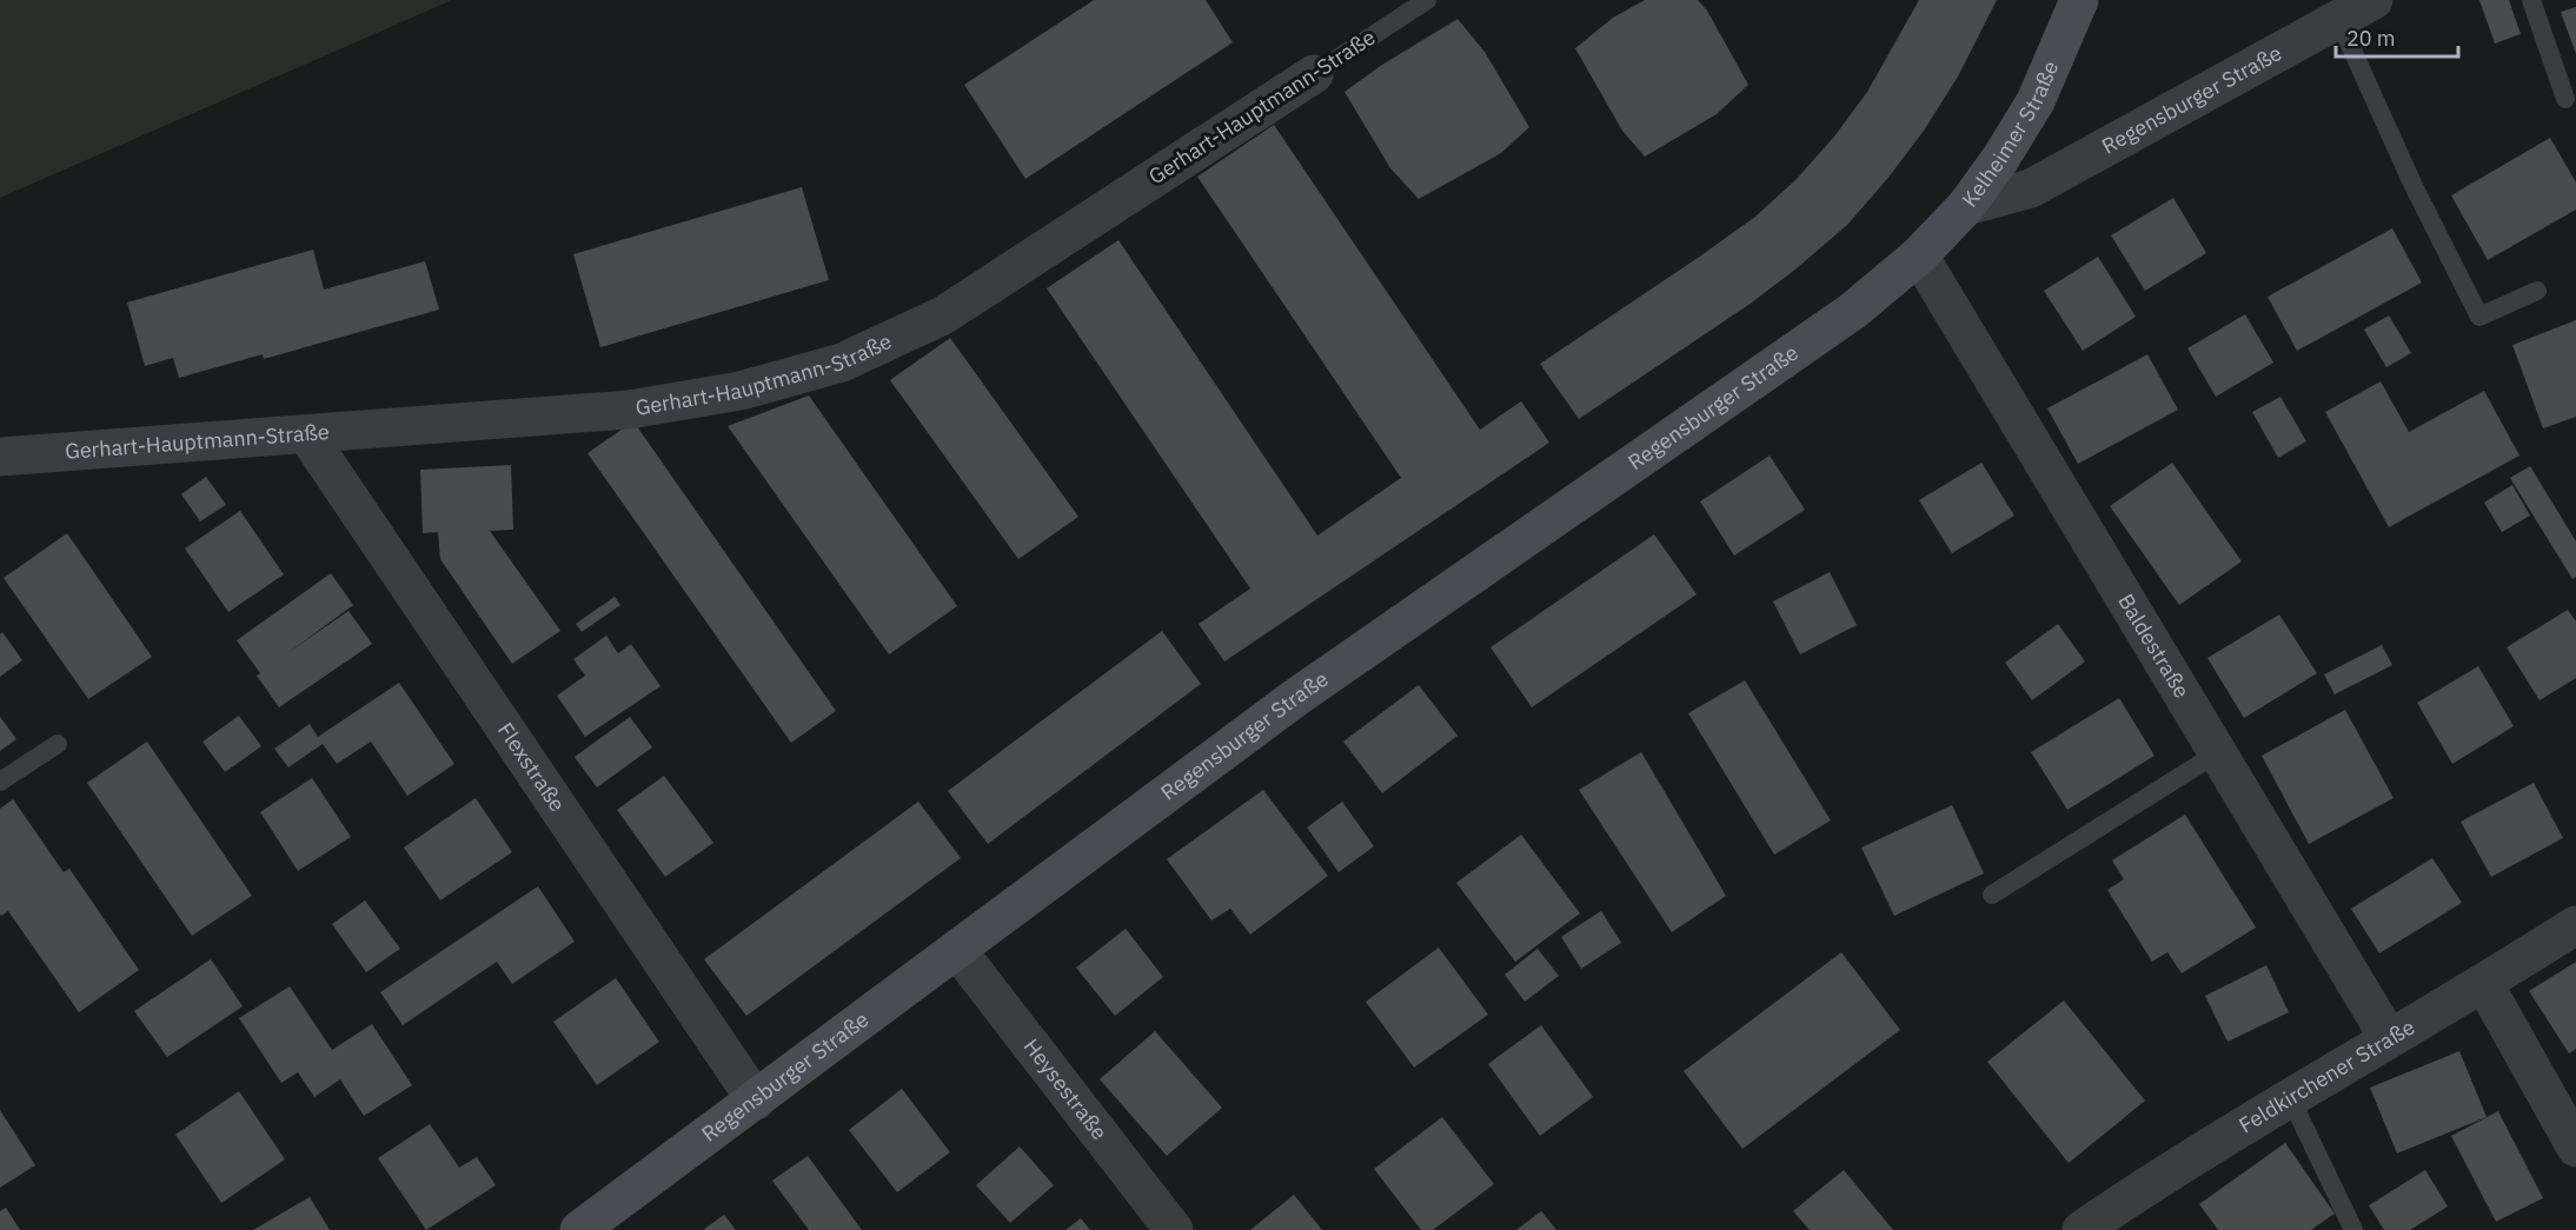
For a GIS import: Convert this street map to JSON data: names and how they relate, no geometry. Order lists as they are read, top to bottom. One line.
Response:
{"streets":{"street":["Regensburger Straße","Gerhart-Hauptmann-Straße","Kelheimer Straße","Baldestraße","Flexstraße","Feldkirchener Straße","Heysestraße"]},"crossings":[["Regensburger Straße","Kelheimer Straße"],["Regensburger Straße","Baldestraße"],["Regensburger Straße","Flexstraße"],["Regensburger Straße","Heysestraße"],["Gerhart-Hauptmann-Straße","Flexstraße"],["Kelheimer Straße","Baldestraße"],["Baldestraße","Feldkirchener Straße"]],"scale_bar":"20 m"}
